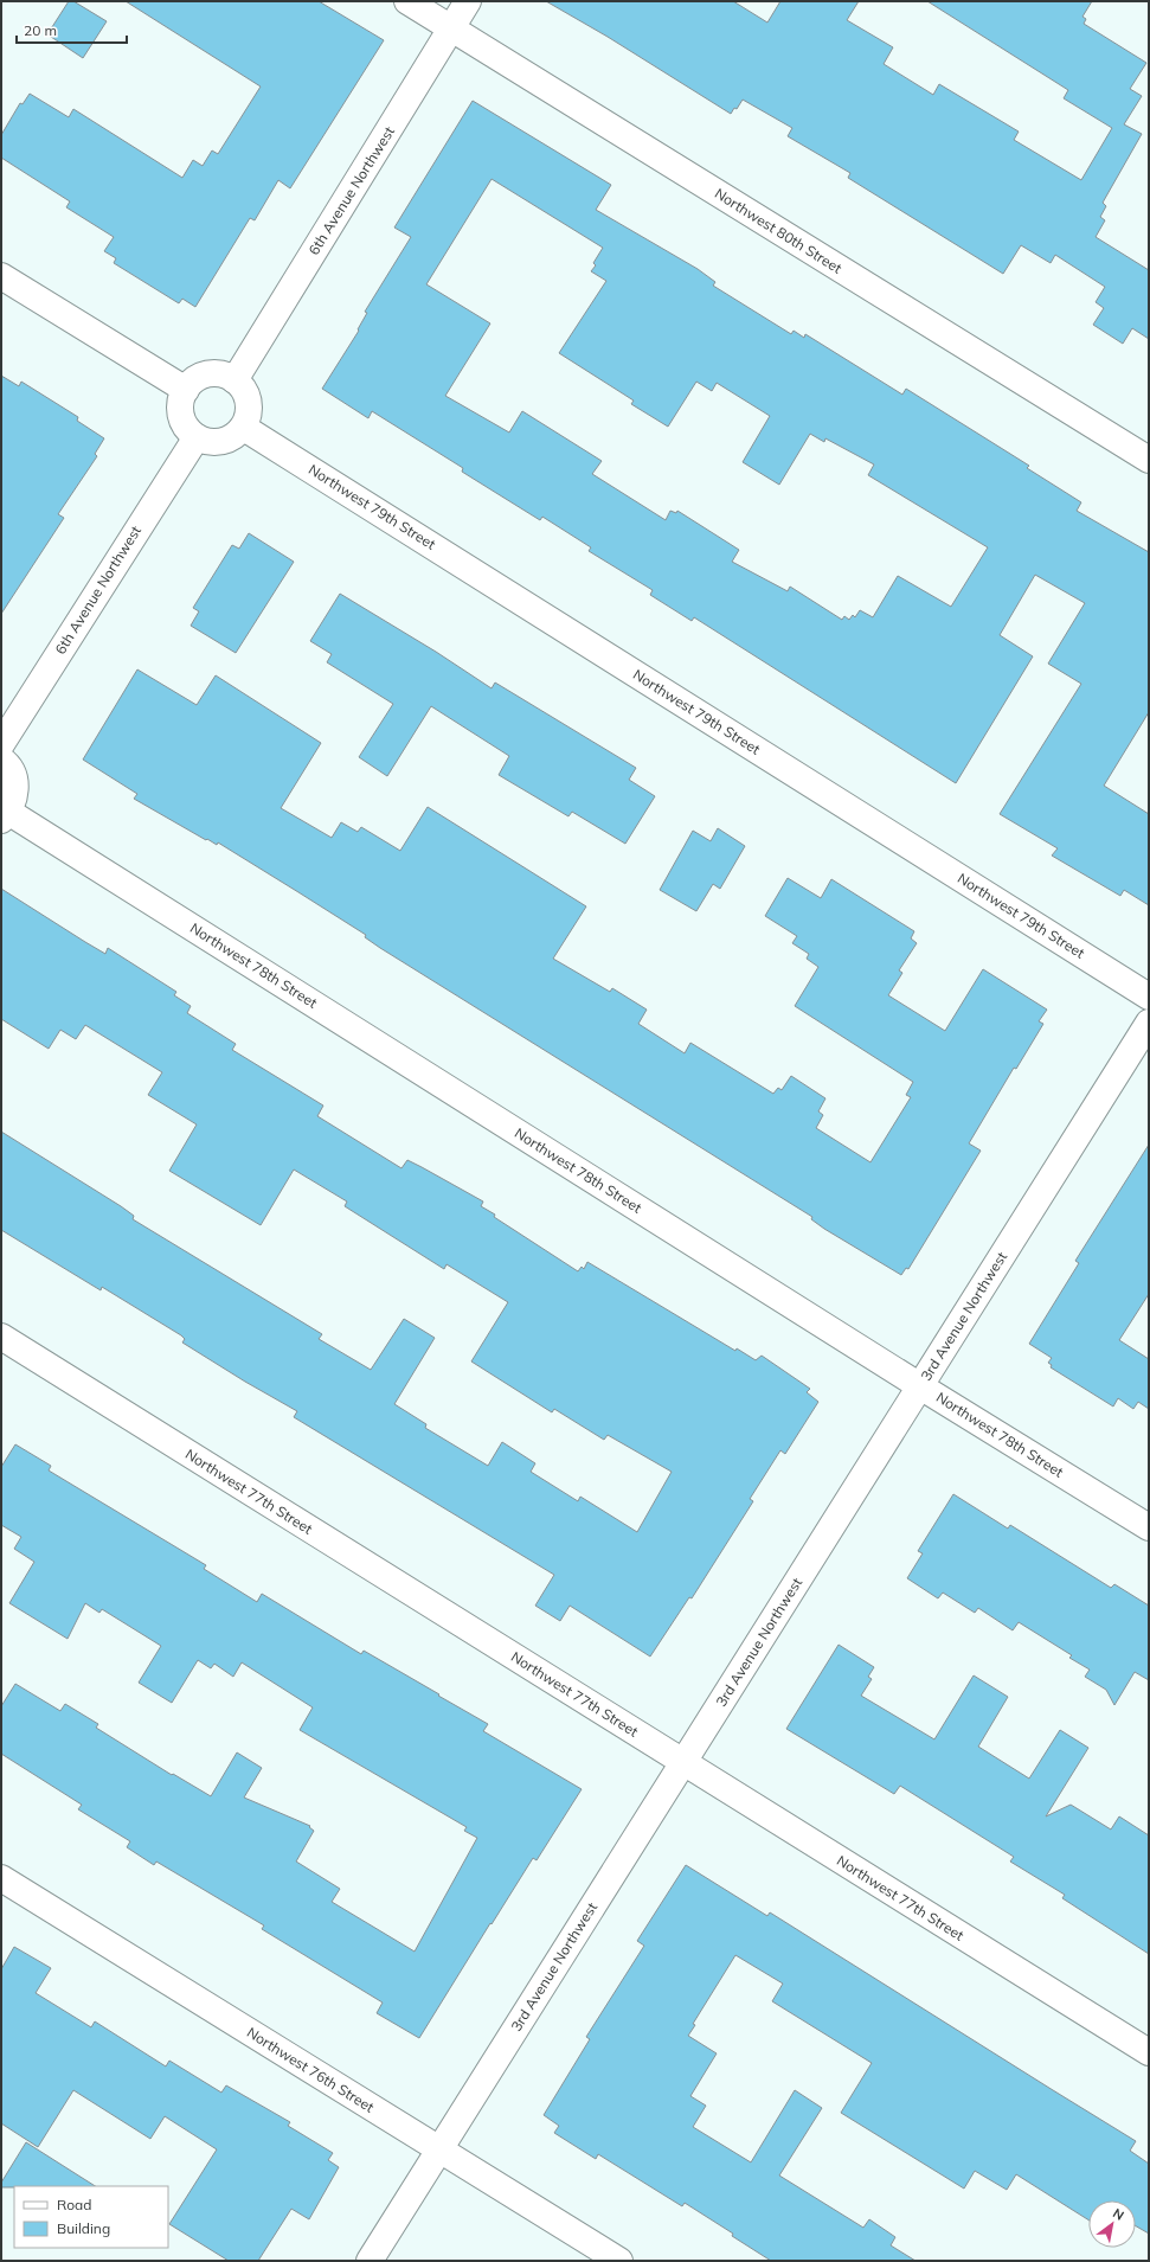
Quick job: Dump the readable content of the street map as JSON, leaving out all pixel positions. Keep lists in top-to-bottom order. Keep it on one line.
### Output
{"streets":{"street":["6th Avenue Northwest","Northwest 80th Street","Northwest 79th Street","Northwest 78th Street","3rd Avenue Northwest","Northwest 77th Street","Northwest 76th Street"]},"crossings":[["6th Avenue Northwest","Northwest 80th Street"],["6th Avenue Northwest","Northwest 79th Street"],["Northwest 78th Street","3rd Avenue Northwest"],["3rd Avenue Northwest","Northwest 77th Street"],["3rd Avenue Northwest","Northwest 76th Street"]],"legend":["Road","Building"],"scale_bar":"20 m","north":"top right"}
